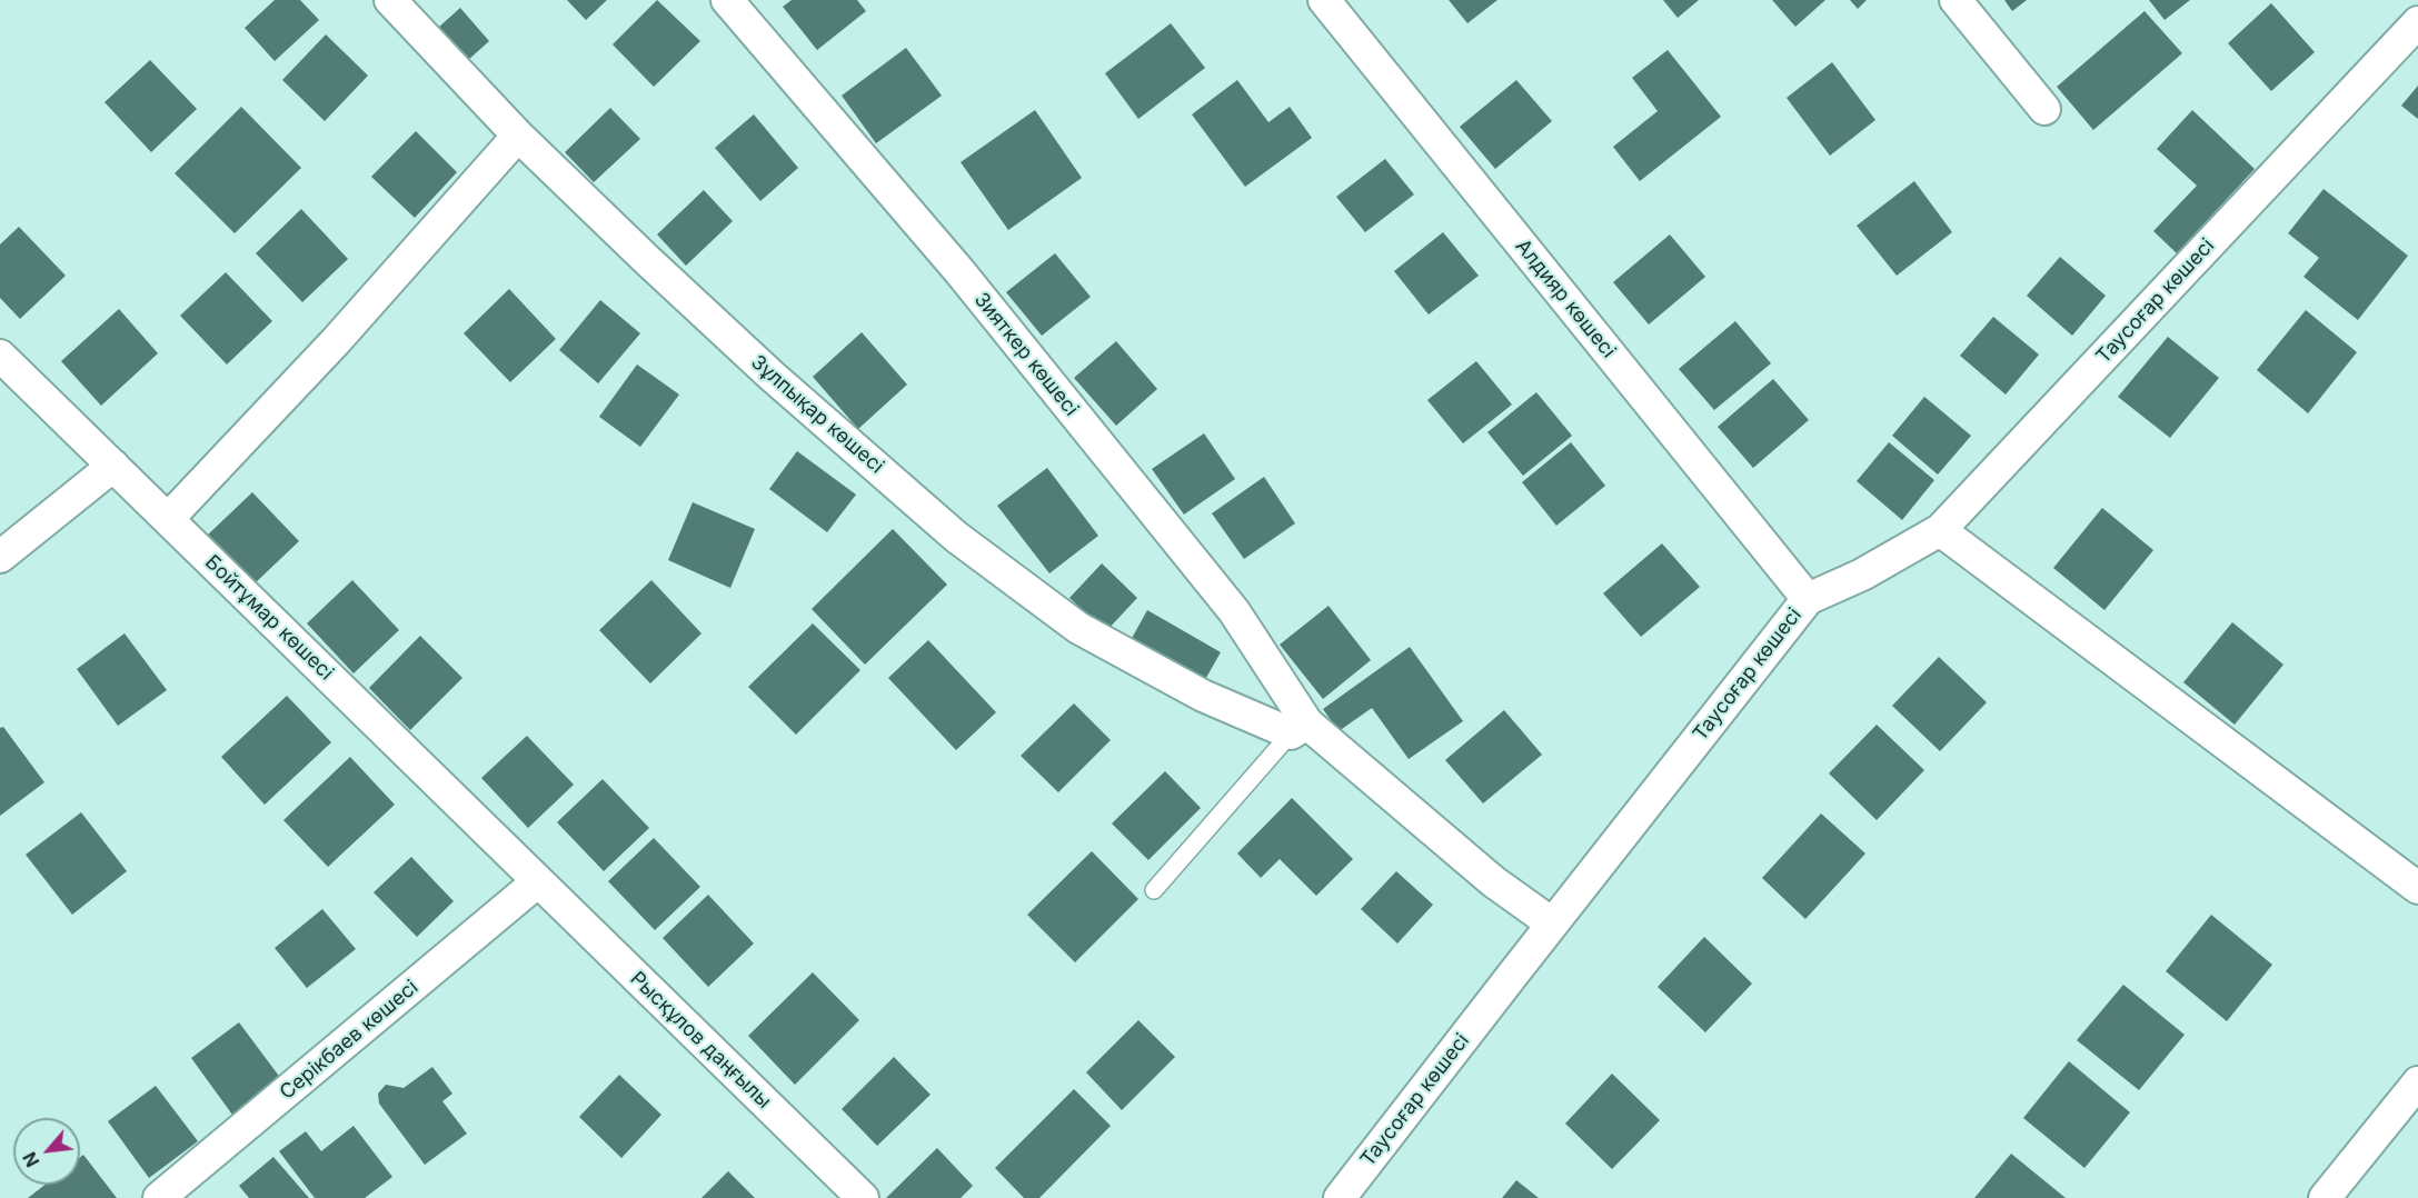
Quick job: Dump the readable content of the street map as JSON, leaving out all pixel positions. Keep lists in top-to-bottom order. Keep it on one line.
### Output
{"streets":{"street":["Алдияр көшесі","Тауcоғар көшесі","Зияткер көшесі","Зұлпықар көшесі","Бойтұмар көшесі","Серікбаев көшесі","Рысқұлов даңғылы"]},"crossings":[["Алдияр көшесі","Тауcоғар көшесі"],["Зияткер көшесі","Зұлпықар көшесі"],["Бойтұмар көшесі","Серікбаев көшесі"],["Бойтұмар көшесі","Рысқұлов даңғылы"],["Серікбаев көшесі","Рысқұлов даңғылы"]],"north":"bottom left"}
